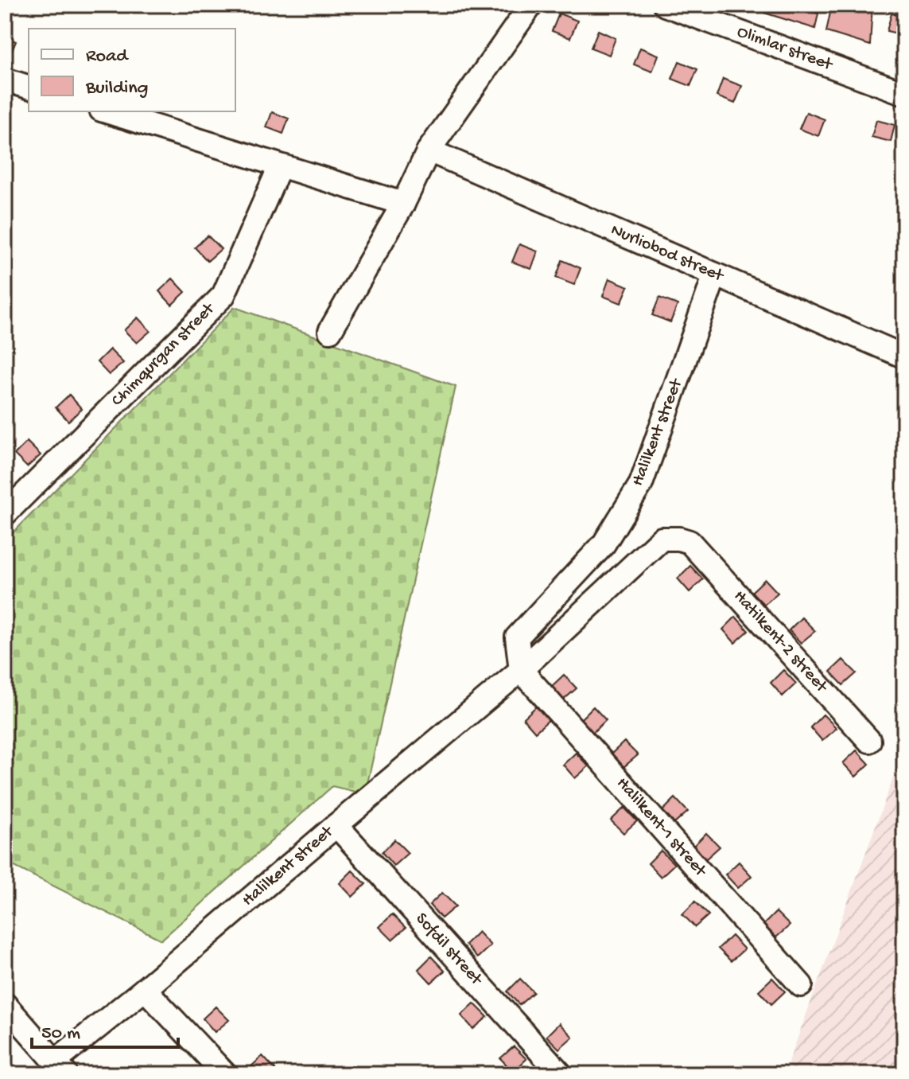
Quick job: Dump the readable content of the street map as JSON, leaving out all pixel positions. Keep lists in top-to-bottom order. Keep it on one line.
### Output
{"streets":{"street":["Olimlar street","Nurliobod street","Chimqurgan street","Halilkent street","Hatilkent-2 street","Halilkent-1 street","Sofdil street"]},"crossings":[["Nurliobod street","Halilkent street"],["Halilkent street","Hatilkent-2 street"],["Halilkent street","Halilkent-1 street"],["Halilkent street","Sofdil street"]],"legend":["Road","Building"],"scale_bar":"50 m"}
